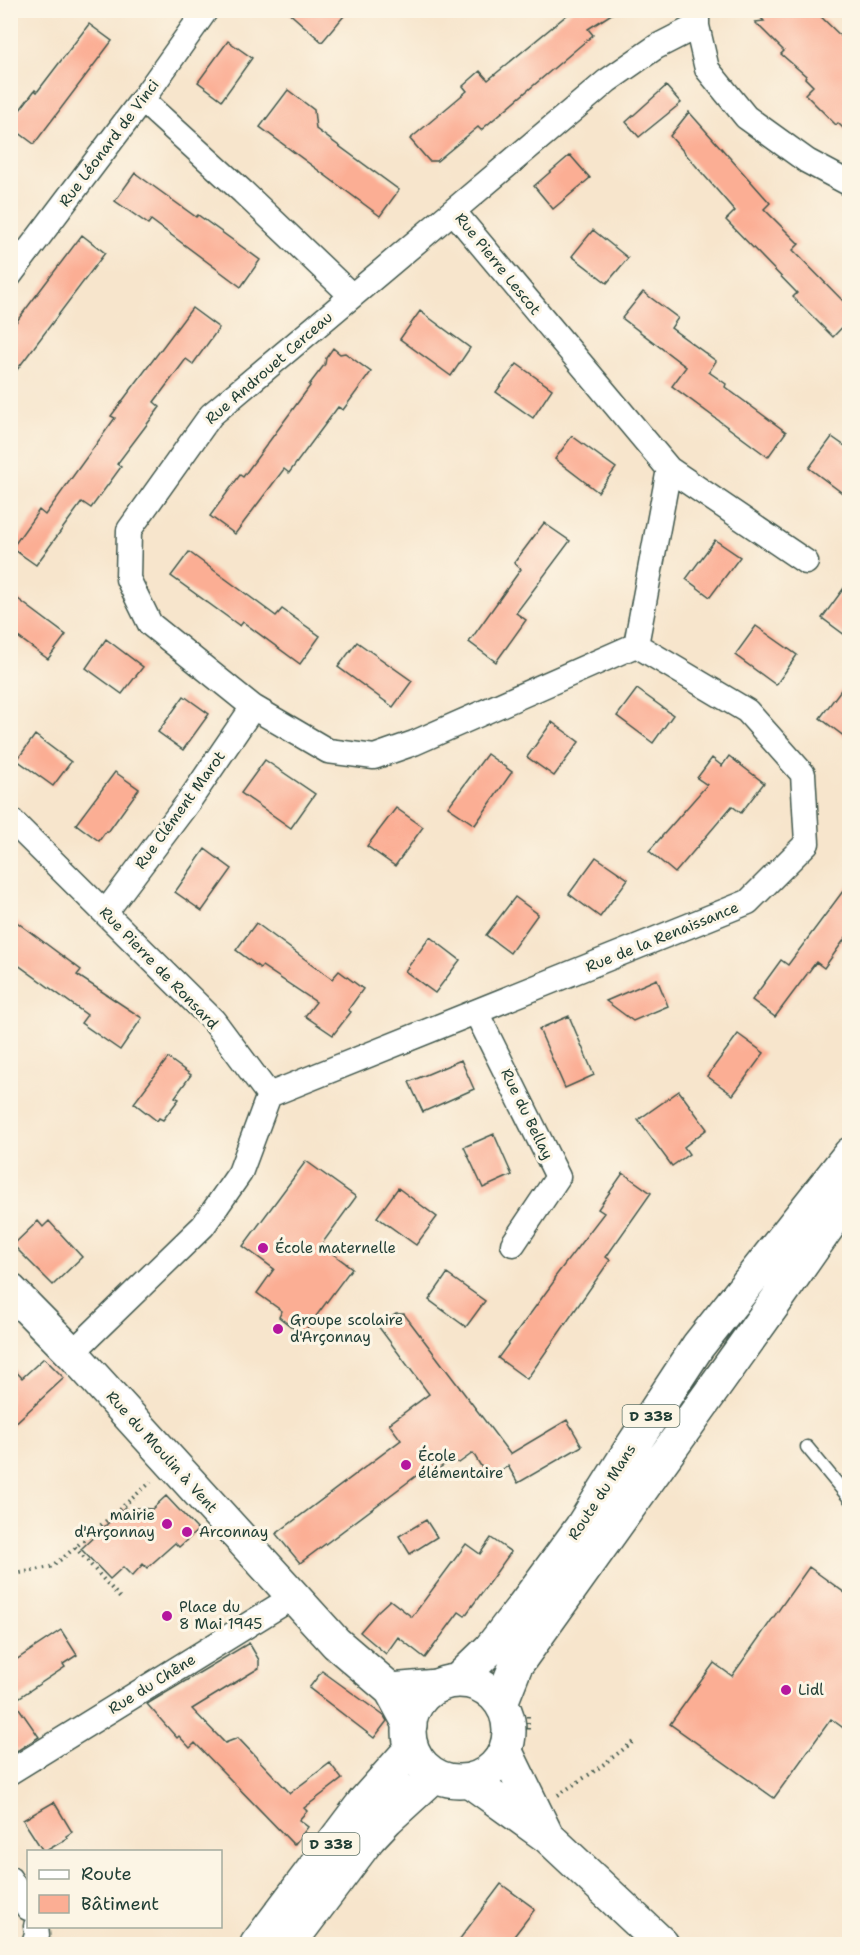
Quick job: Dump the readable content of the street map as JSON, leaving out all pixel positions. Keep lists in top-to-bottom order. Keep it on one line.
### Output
{"streets":{"main road":["D 338","Rue du Moulin à Vent","Route du Mans"],"street":["Rue Léonard de Vinci","Rue Pierre Lescot","Rue Androuet Cerceau","Rue Clément Marot","Rue de la Renaissance","Rue Pierre de Ronsard","Rue du Bellay","Rue du Chêne"]},"crossings":[["Rue Pierre Lescot","Rue Androuet Cerceau"],["Rue Androuet Cerceau","Rue Clément Marot"],["Rue Androuet Cerceau","Rue de la Renaissance"],["Rue Clément Marot","Rue Pierre de Ronsard"],["Rue de la Renaissance","Rue Pierre de Ronsard"],["Rue de la Renaissance","Rue du Bellay"],["D 338","Rue du Moulin à Vent"],["D 338","Route du Mans"],["Rue du Moulin à Vent","Route du Mans"],["Rue du Moulin à Vent","Rue du Chêne"]],"places":["École maternelle","Groupe scolaire d'Arçonnay","École élémentaire","mairie d'Arçonnay","Arconnay","Place du 8 Mai 1945","Lidl"],"legend":["Route","Bâtiment"]}
